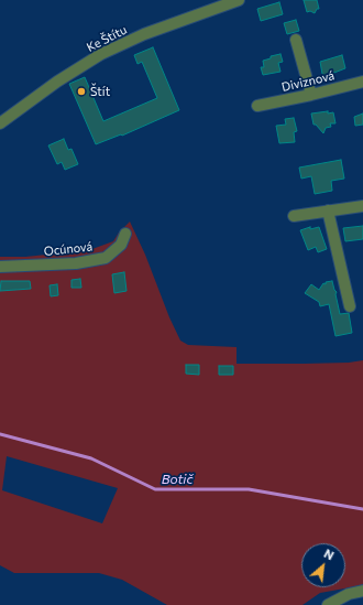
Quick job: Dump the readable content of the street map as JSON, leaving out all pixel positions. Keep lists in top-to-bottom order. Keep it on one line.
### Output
{"streets":{"street":["Ke Štítu","Diviznová","Ocúnová"]},"water":["Botič"],"places":["Štít"],"north":"top right"}
